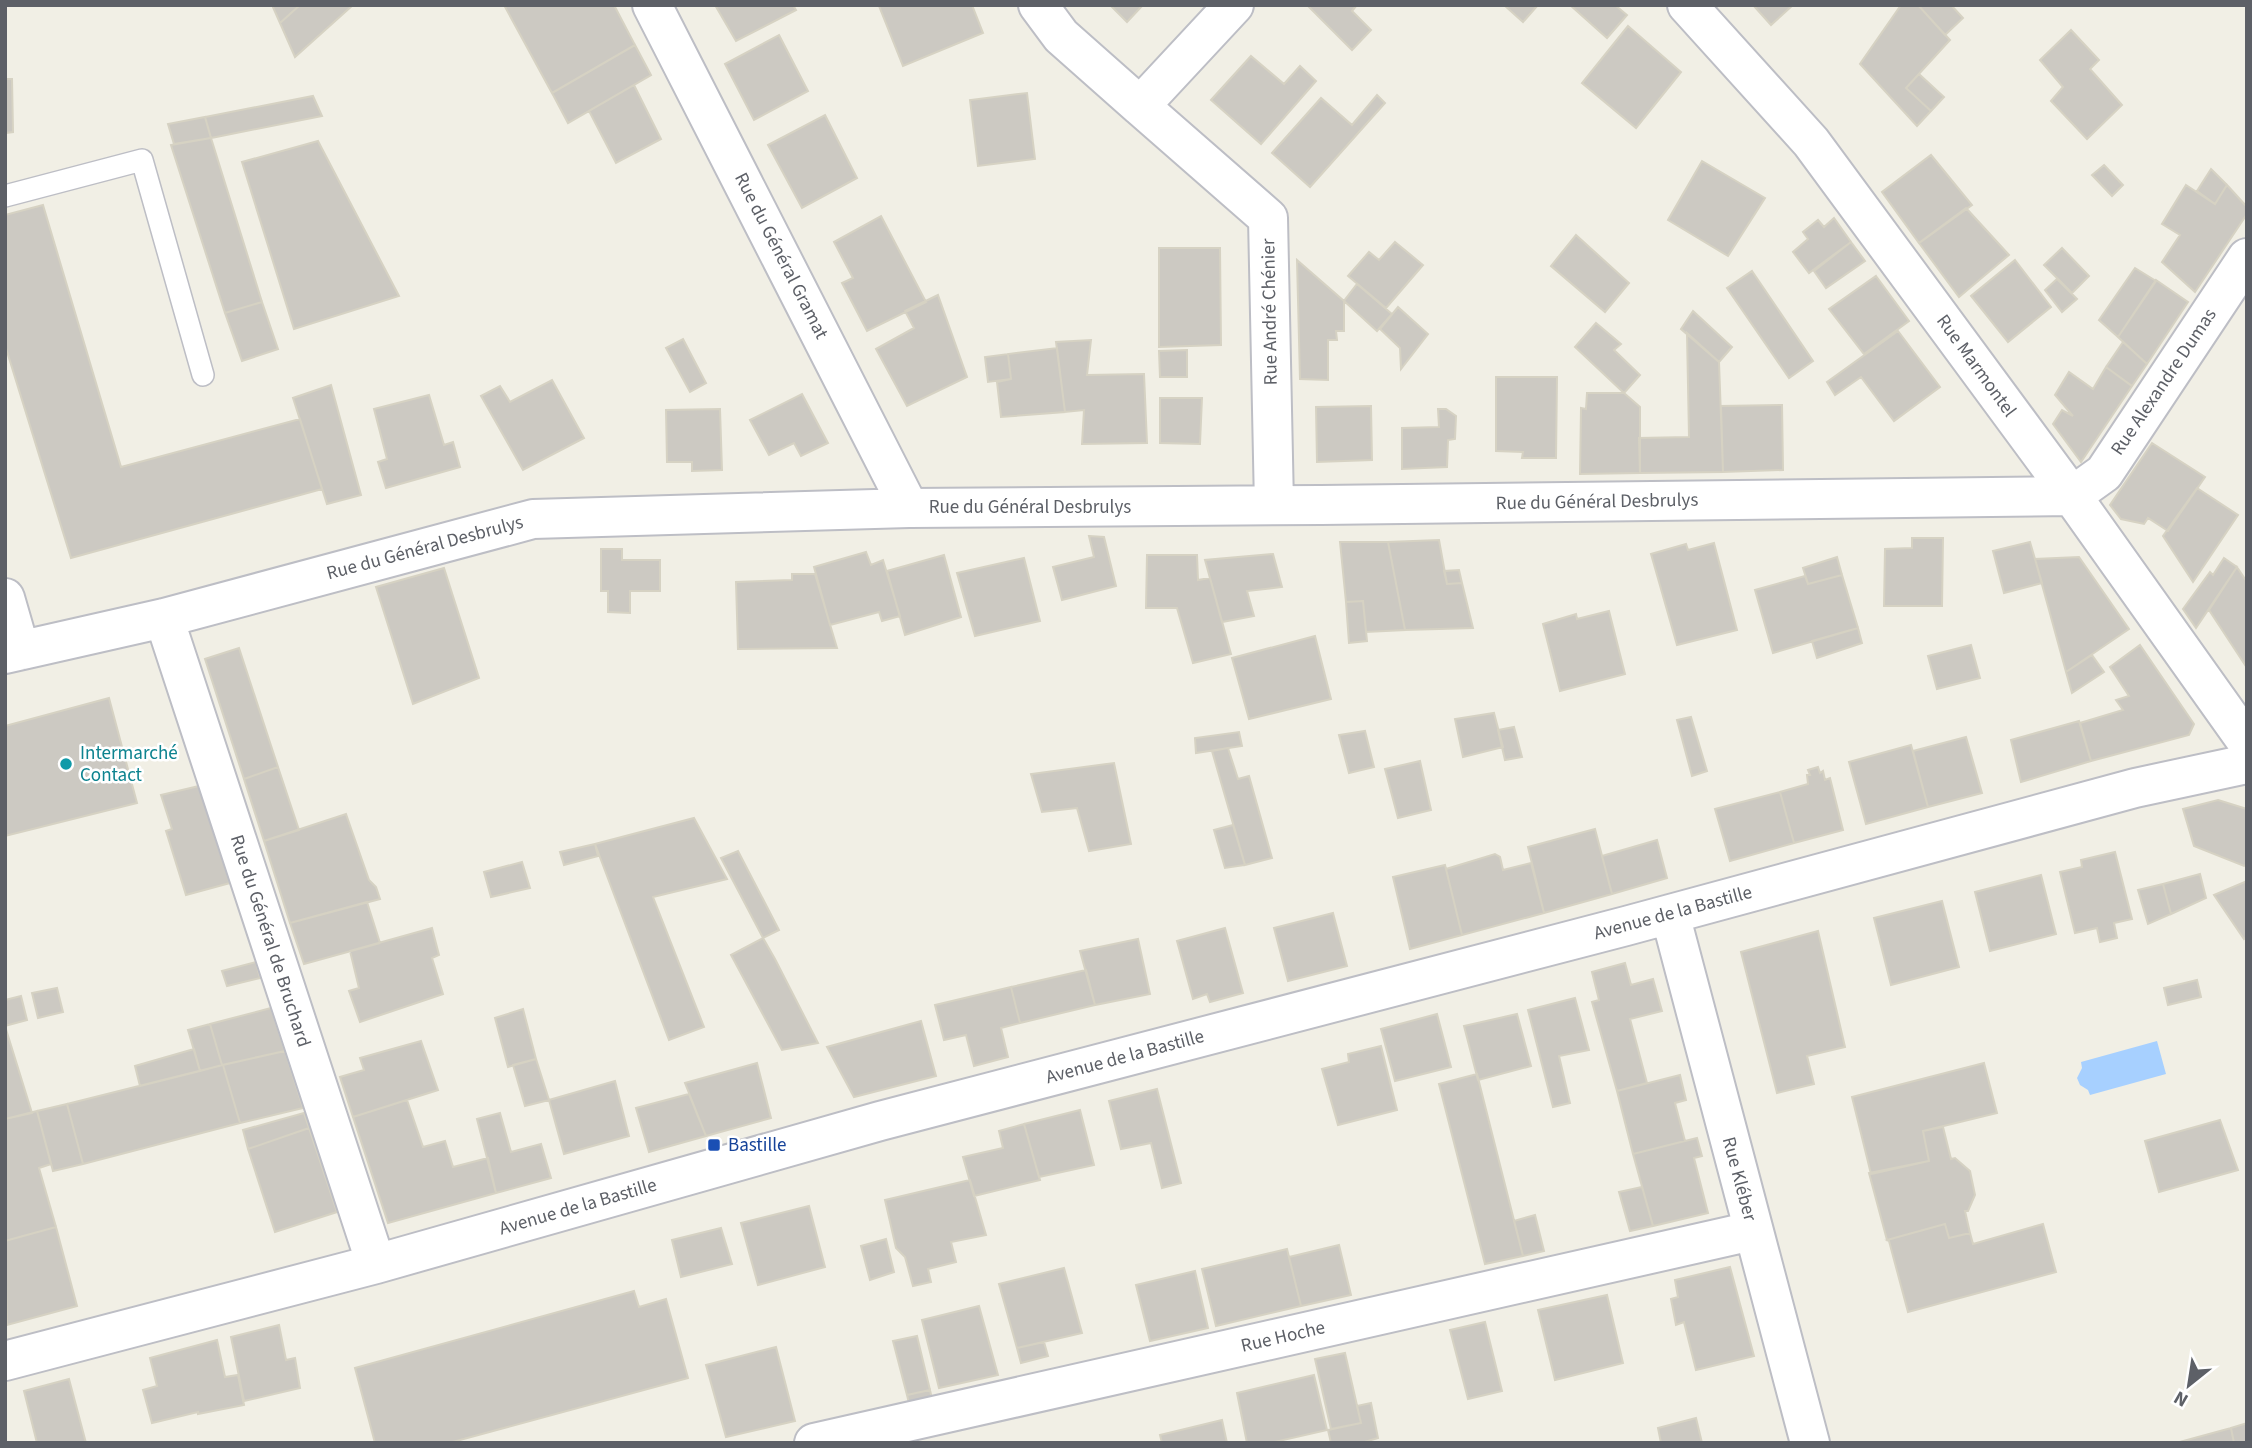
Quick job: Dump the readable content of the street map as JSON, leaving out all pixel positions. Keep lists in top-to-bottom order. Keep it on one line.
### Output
{"streets":{"street":["Rue du Général Gramat","Rue André Chénier","Rue Marmontel","Rue Alexandre Dumas","Rue du Général Desbrulys","Avenue de la Bastille","Rue du Général de Bruchard","Rue Kléber","Rue Hoche"]},"crossings":[["Rue du Général Gramat","Rue du Général Desbrulys"],["Rue André Chénier","Rue du Général Desbrulys"],["Rue Marmontel","Rue Alexandre Dumas"],["Rue Marmontel","Rue du Général Desbrulys"],["Rue Alexandre Dumas","Rue du Général Desbrulys"],["Rue du Général Desbrulys","Rue du Général de Bruchard"],["Avenue de la Bastille","Rue du Général de Bruchard"],["Avenue de la Bastille","Rue Kléber"],["Rue Kléber","Rue Hoche"]],"places":{"other":["Intermarché Contact"],"transit":["Bastille"]},"north":"bottom left"}
